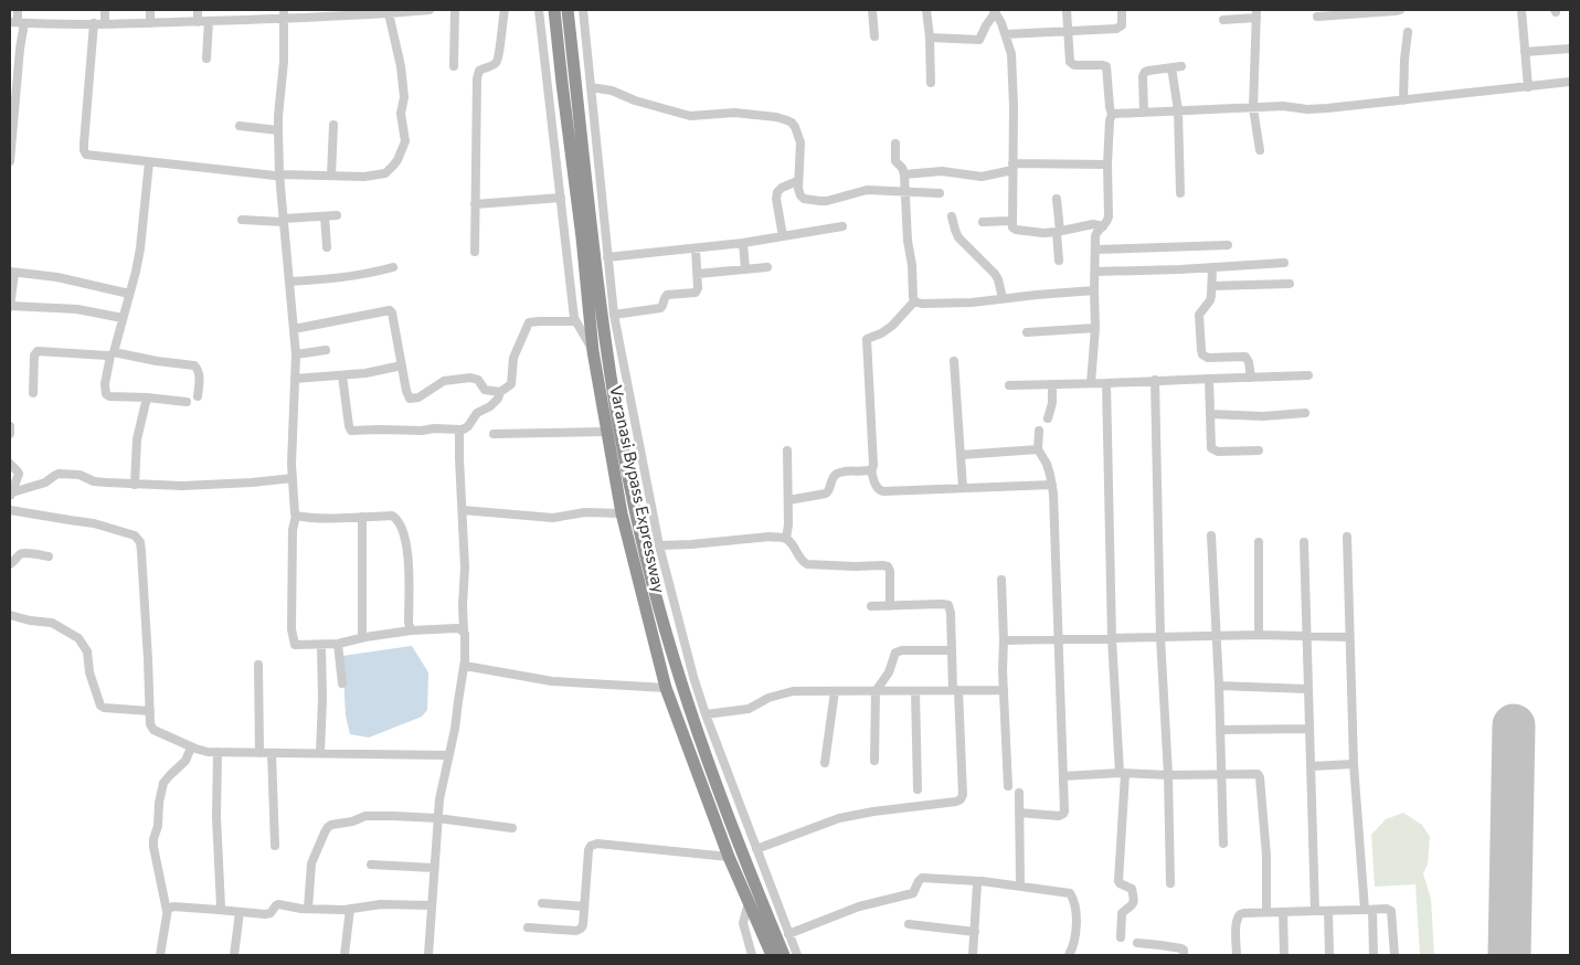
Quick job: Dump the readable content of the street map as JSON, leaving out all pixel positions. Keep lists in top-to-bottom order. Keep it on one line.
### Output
{"streets":{"highway":["Varanasi Bypass Expressway"]}}
